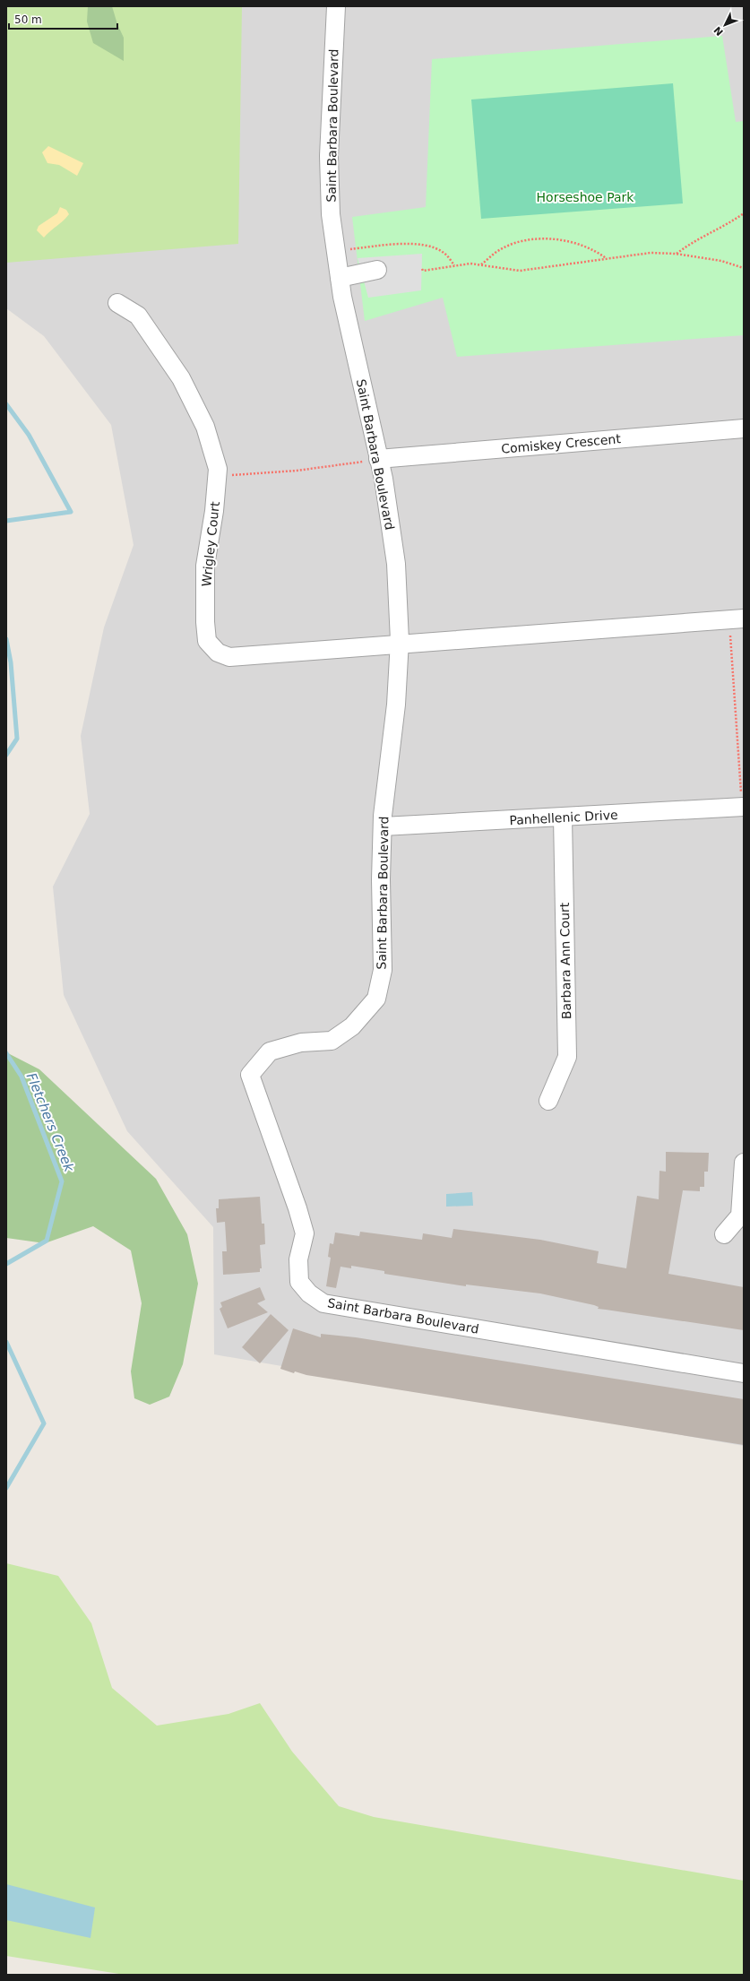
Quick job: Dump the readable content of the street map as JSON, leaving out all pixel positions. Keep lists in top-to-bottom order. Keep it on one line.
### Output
{"streets":{"street":["Saint Barbara Boulevard","Comiskey Crescent","Wrigley Court","Panhellenic Drive","Barbara Ann Court"]},"crossings":[["Saint Barbara Boulevard","Comiskey Crescent"],["Saint Barbara Boulevard","Wrigley Court"],["Saint Barbara Boulevard","Panhellenic Drive"],["Panhellenic Drive","Barbara Ann Court"]],"water":["Fletchers Creek"],"parks":["Horseshoe Park"],"scale_bar":"50 m","north":"bottom left"}
